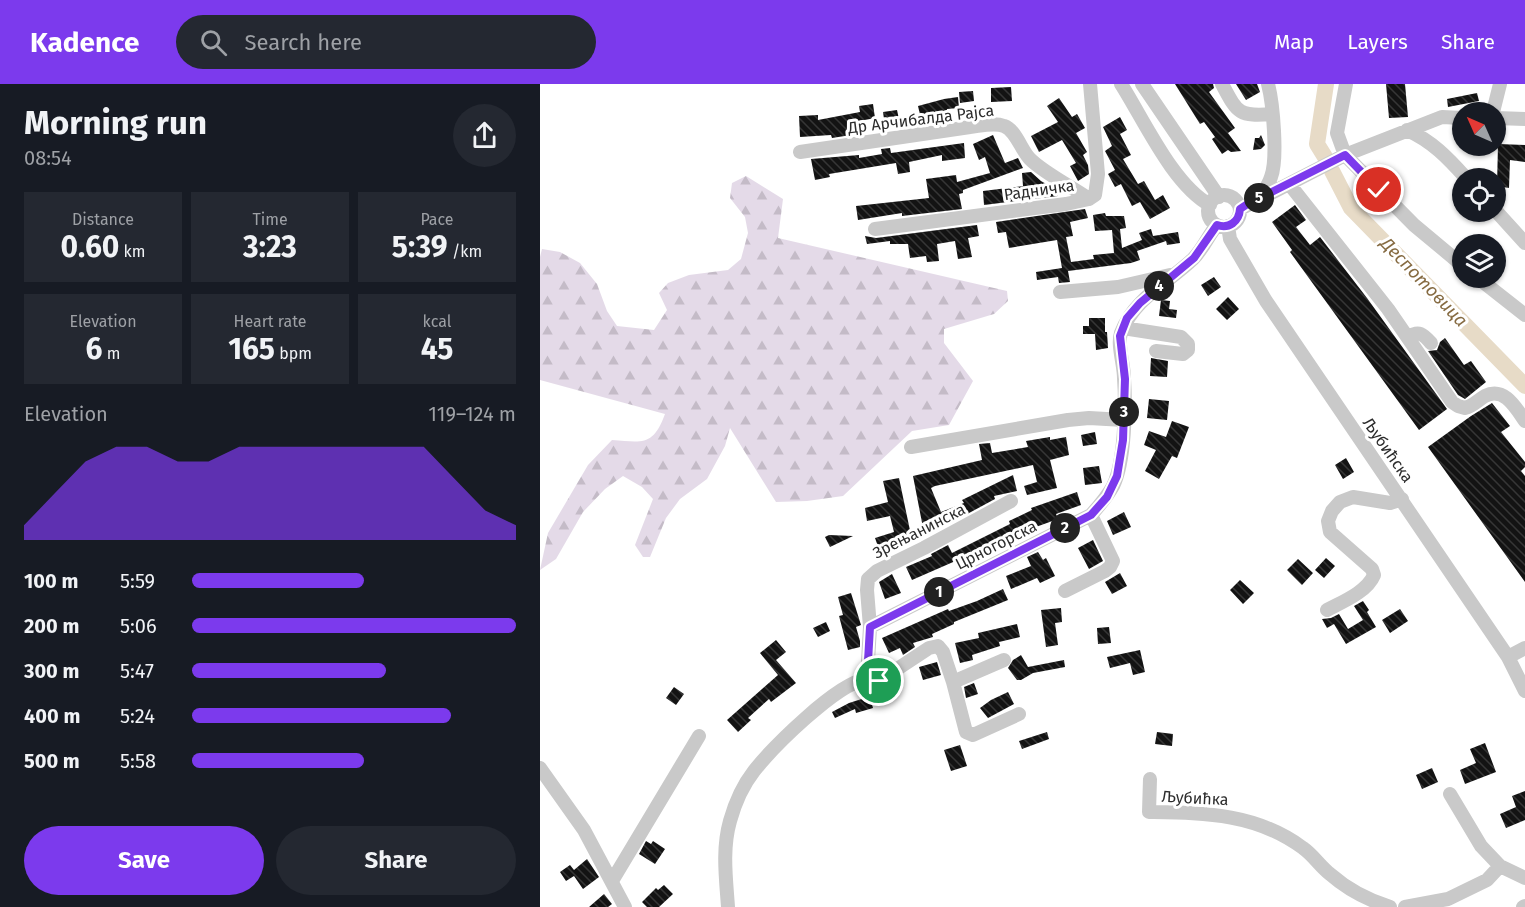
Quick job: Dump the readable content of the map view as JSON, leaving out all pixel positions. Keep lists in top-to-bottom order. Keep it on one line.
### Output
{"streets":{"street":["Др Арчибалда Рајса","Радничка","Љубићска","Зрењанинска","Црногорска","Љубићка"]},"crossings":[["Др Арчибалда Рајса","Радничка"],["Љубићска","Црногорска"],["Зрењанинска","Црногорска"]],"water":["Деспотовица"],"north":"top left","page":{"header":"Kadence","search":"Search here","nav":["Map","Layers","Share"],"heading":["Morning run","08:54"],"pins":["5","4","3","2","1"],"stats":[["Distance","0.60 km"],["Time","3:23"],["Pace","5:39 /km"],["Elevation","6 m"],["Heart rate","165 bpm"],["kcal","45"]],"chart":["Elevation","119–124 m"],"list":[{"name":"100 m","note":"5:59"},{"name":"200 m","note":"5:06"},{"name":"300 m","note":"5:47"},{"name":"400 m","note":"5:24"},{"name":"500 m","note":"5:58"}],"buttons":["Save","Share"]}}
